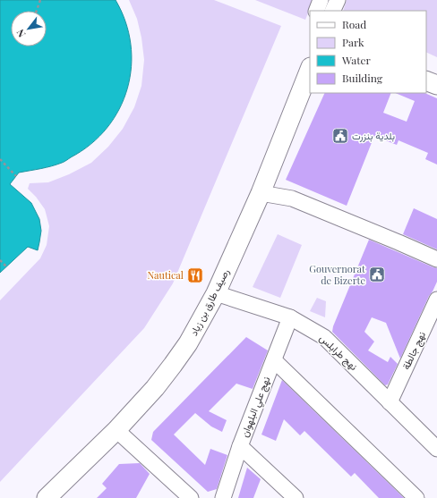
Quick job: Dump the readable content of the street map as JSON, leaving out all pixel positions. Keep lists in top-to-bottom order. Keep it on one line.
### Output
{"streets":{"main road":["رصيف طارق بن زياد"],"street":["نهج جالطة","نهج طرابلس","نهج علي البلهوان"]},"crossings":[["رصيف طارق بن زياد","نهج طرابلس"],["نهج جالطة","نهج طرابلس"],["نهج طرابلس","نهج علي البلهوان"]],"places":{"public building":["بلدية بنزرت","Gouvernorat de Bizerte"],"restaurant":["Nautical"]},"legend":["Road","Park","Water","Building"],"north":"bottom left"}
